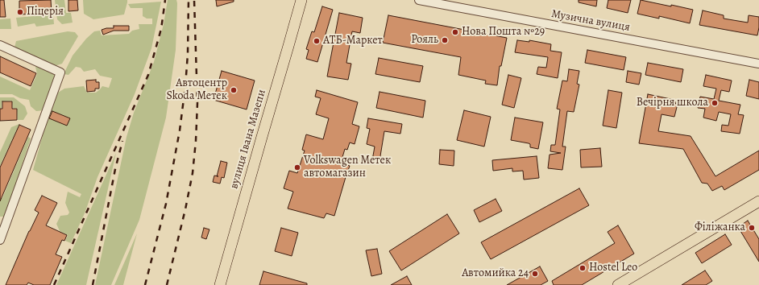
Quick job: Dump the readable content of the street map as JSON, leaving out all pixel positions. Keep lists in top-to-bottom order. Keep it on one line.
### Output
{"streets":{"main road":["вулиця Івана Мазепи"],"street":["Музична вулиця"]},"places":["Піцерія","Нова Пошта №29","Рояль","АТБ-Маркет","Автоцентр Skoda Метек","Вечірня школа","Volkswagen Метек автомагазин","Філіжанка","Hostel Leo","Автомийка 24"]}
